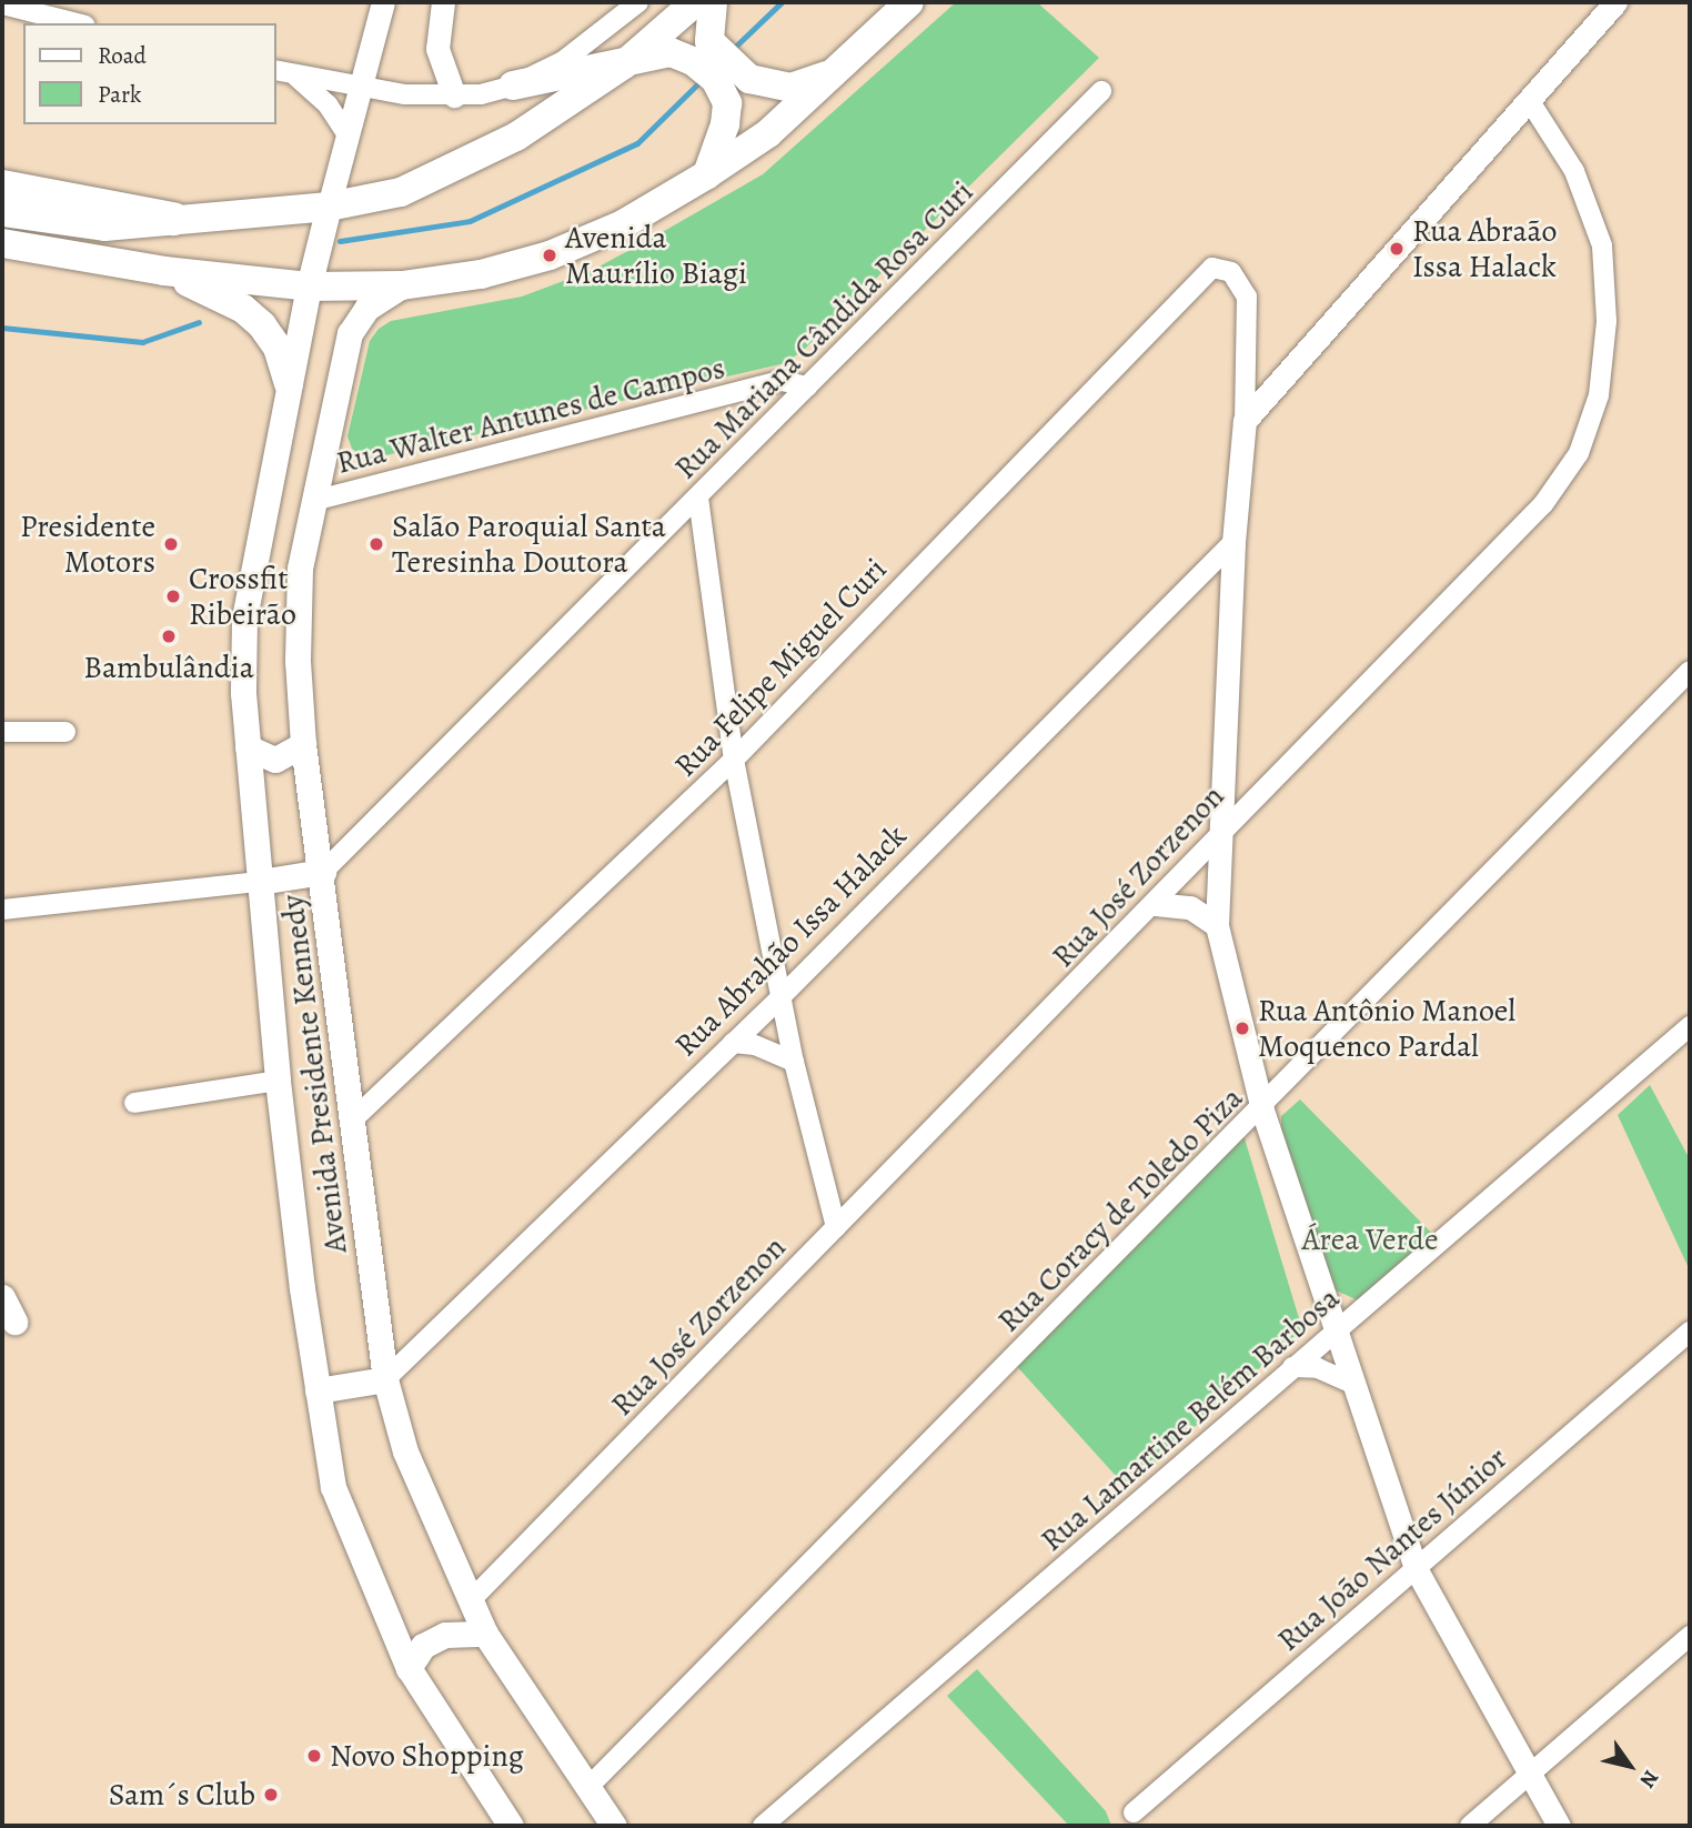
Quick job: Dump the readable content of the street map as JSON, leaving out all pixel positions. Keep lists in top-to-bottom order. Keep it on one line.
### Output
{"streets":{"main road":["Avenida Presidente Kennedy"],"street":["Rua Mariana Cândida Rosa Curi","Rua Walter Antunes de Campos","Rua Felipe Miguel Curi","Rua José Zorzenon","Rua Abrahão Issa Halack","Rua Coracy de Toledo Piza","Rua Lamartine Belém Barbosa","Rua João Nantes Júnior"]},"crossings":[["Rua Mariana Cândida Rosa Curi","Rua Walter Antunes de Campos"],["Rua Mariana Cândida Rosa Curi","Avenida Presidente Kennedy"],["Rua Walter Antunes de Campos","Avenida Presidente Kennedy"],["Rua Felipe Miguel Curi","Avenida Presidente Kennedy"],["Rua José Zorzenon","Avenida Presidente Kennedy"],["Rua Abrahão Issa Halack","Avenida Presidente Kennedy"],["Avenida Presidente Kennedy","Rua Coracy de Toledo Piza"]],"parks":["Área Verde"],"places":["Rua Abraão Issa Halack","Avenida Maurílio Biagi","Presidente Motors","Salão Paroquial Santa Teresinha Doutora","Crossfit Ribeirão","Bambulândia","Rua Antônio Manoel Moquenco Pardal","Novo Shopping","Sam´s Club"],"legend":["Road","Park"],"north":"bottom right"}
